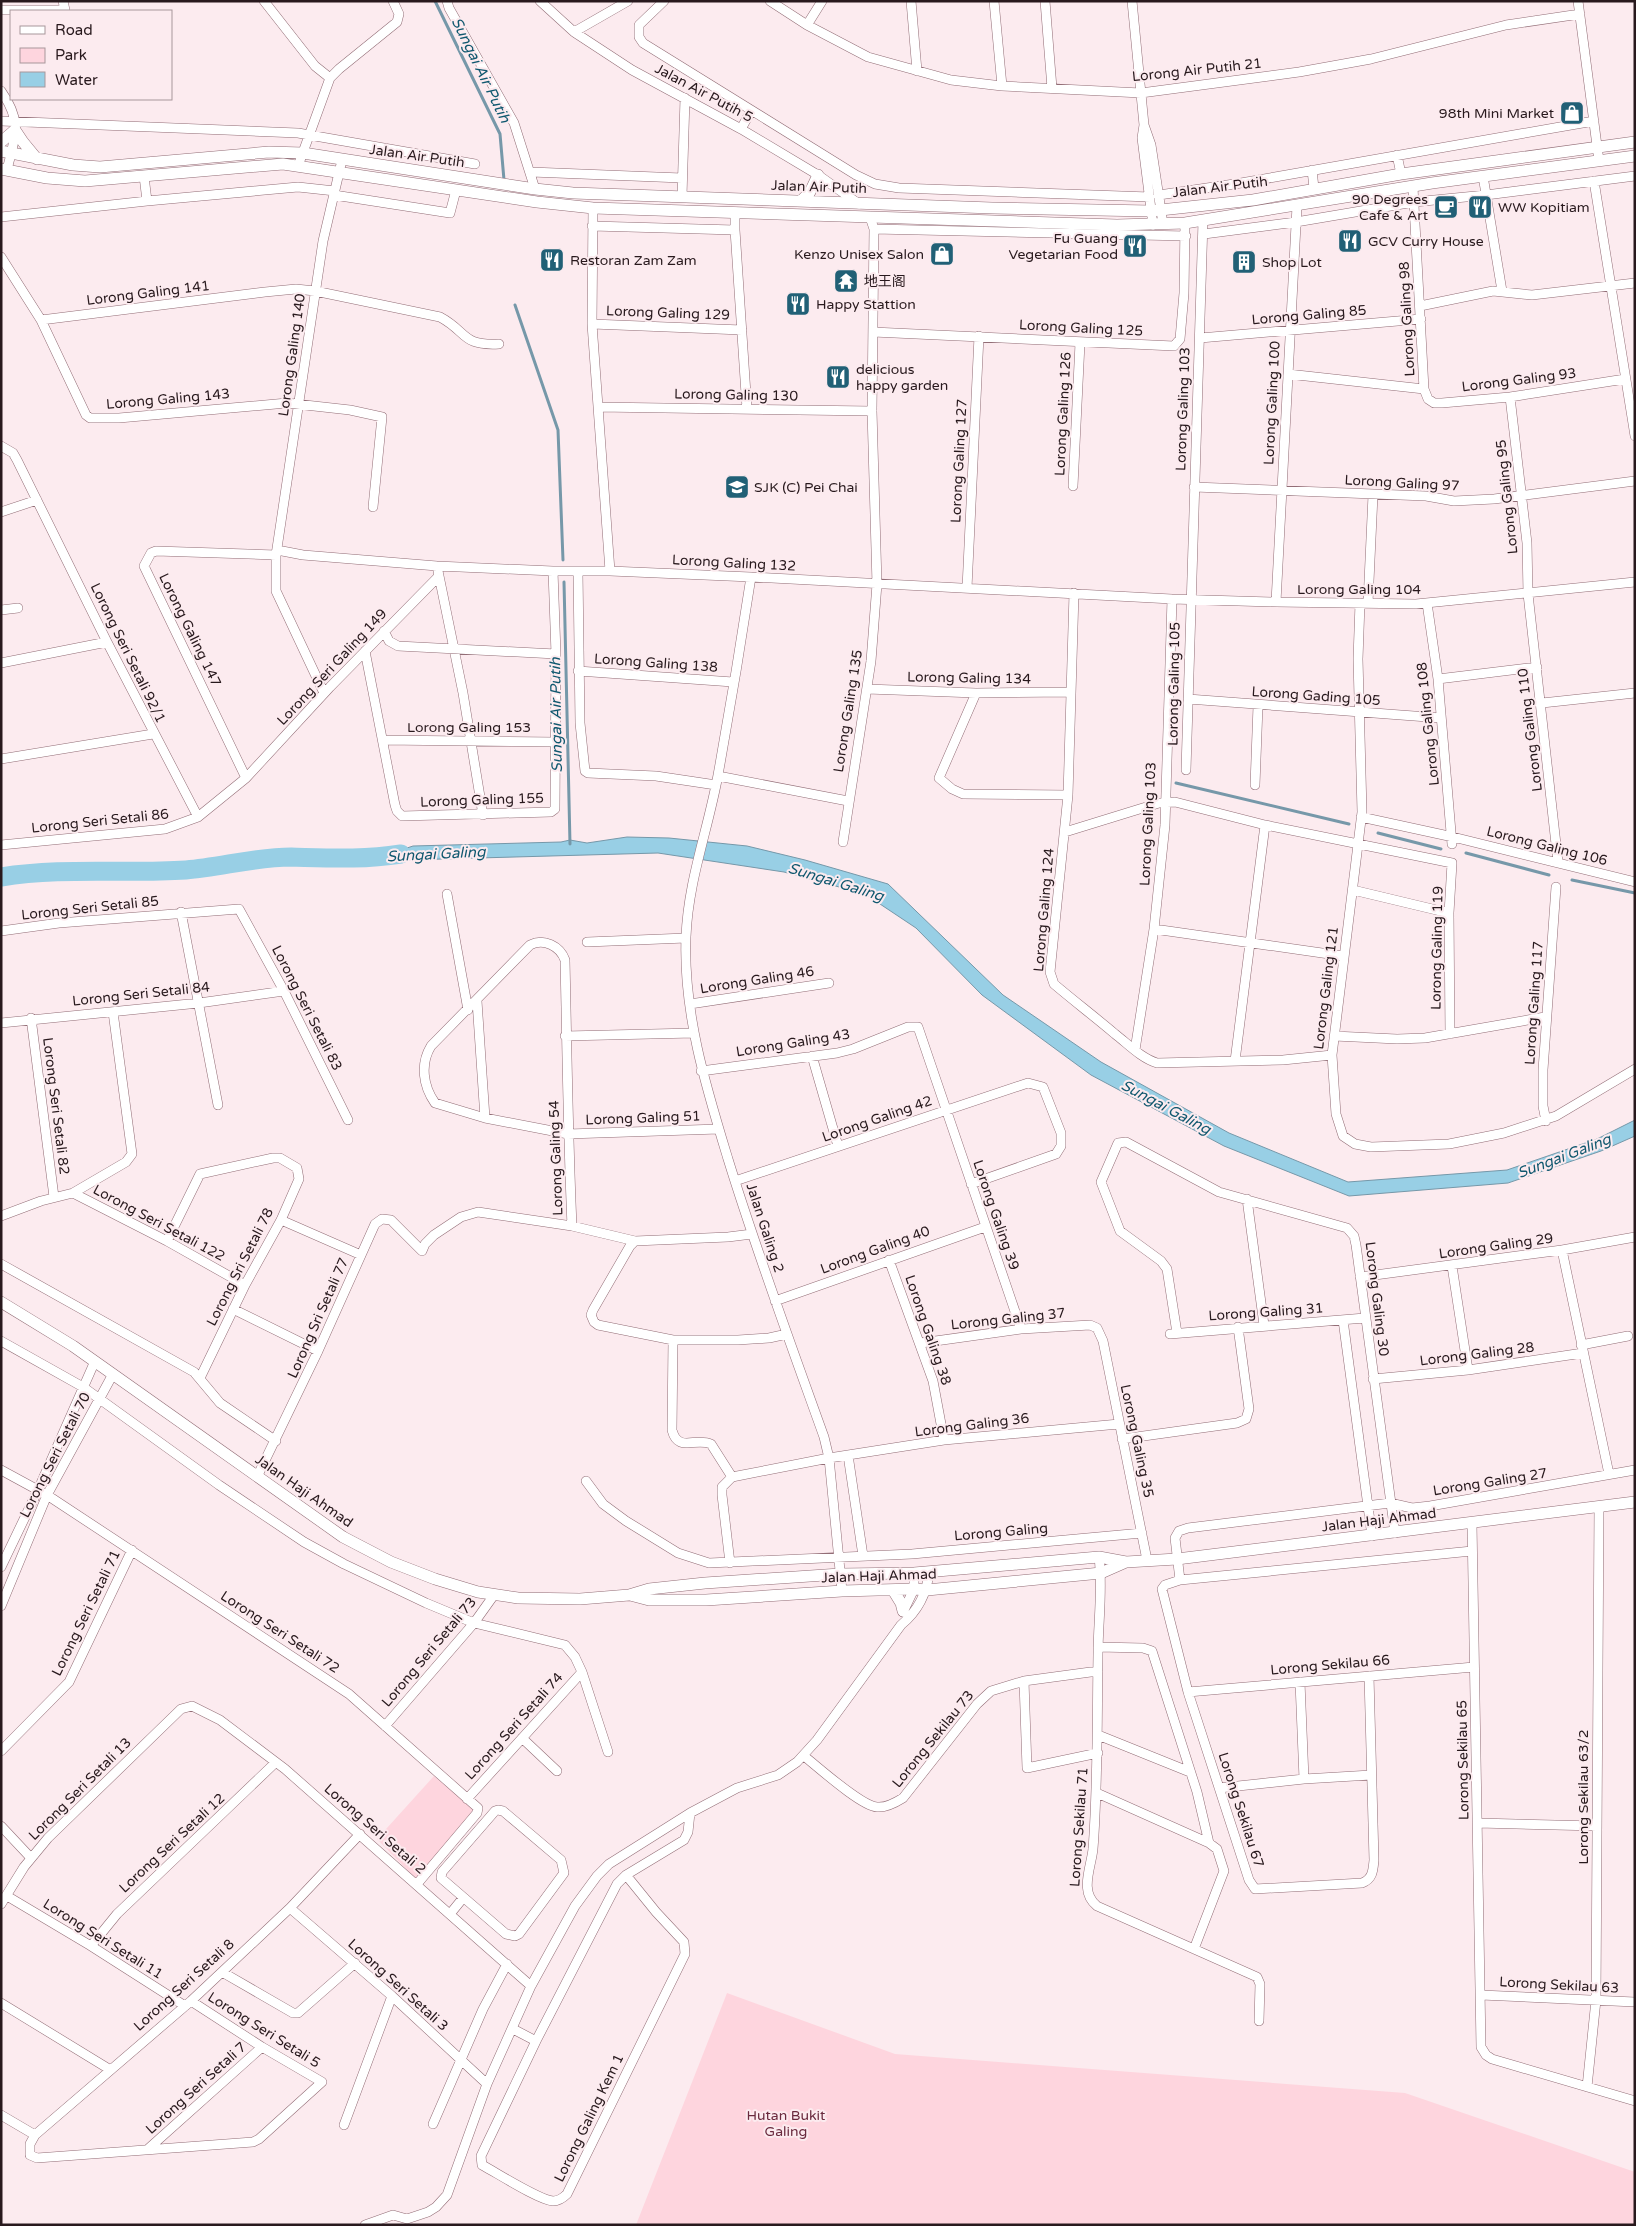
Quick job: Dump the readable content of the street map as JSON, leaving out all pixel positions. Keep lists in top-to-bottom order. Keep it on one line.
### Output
{"streets":{"street":["Lorong Air Putih 21","Jalan Air Putih 5","Jalan Air Putih","Lorong Galing 141","Lorong Galing 129","Lorong Galing 85","Lorong Galing 98","Lorong Galing 125","Lorong Galing 140","Lorong Galing 93","Lorong Galing 130","Lorong Galing 143","Lorong Galing 100","Lorong Galing 103","Lorong Galing 126","Lorong Galing 127","Lorong Galing 97","Lorong Galing 95","Lorong Galing 132","Lorong Galing 104","Lorong Galing 147","Lorong Seri Setali 92/1","Lorong Galing 138","Lorong Seri Galing 149","Lorong Galing 134","Lorong Galing 105","Lorong Gading 105","Lorong Galing 135","Lorong Galing 108","Lorong Galing 153","Lorong Galing 110","Lorong Galing 155","Lorong Seri Setali 86","Lorong Galing 106","Lorong Seri Setali 85","Lorong Galing 124","Lorong Galing 119","Lorong Galing 46","Lorong Galing 121","Lorong Seri Setali 84","Lorong Galing 117","Lorong Seri Setali 83","Lorong Galing 43","Lorong Seri Setali 82","Lorong Galing 51","Lorong Galing 42","Lorong Galing 54","Lorong Galing 39","Lorong Seri Setali 122","Jalan Galing 2","Lorong Galing 29","Lorong Galing 40","Lorong Sri Setali 78","Lorong Galing 30","Lorong Galing 31","Lorong Sri Setali 77","Lorong Galing 37","Lorong Galing 38","Lorong Galing 28","Lorong Galing 36","Lorong Galing 35","Lorong Seri Setali 70","Lorong Galing 27","Jalan Haji Ahmad","Lorong Galing","Lorong Seri Setali 71","Lorong Seri Setali 72","Lorong Seri Setali 73","Lorong Sekilau 66","Lorong Seri Setali 74","Lorong Sekilau 73","Lorong Sekilau 65","Lorong Seri Setali 13","Lorong Sekilau 63/2","Lorong Sekilau 67","Lorong Sekilau 71","Lorong Seri Setali 2","Lorong Seri Setali 12","Lorong Seri Setali 11","Lorong Seri Setali 8","Lorong Seri Setali 3","Lorong Sekilau 63","Lorong Seri Setali 5","Lorong Seri Setali 7","Lorong Galing Kem 1"]},"crossings":[["Jalan Air Putih 5","Jalan Air Putih"],["Jalan Air Putih","Lorong Galing 98"],["Jalan Air Putih","Lorong Galing 140"],["Jalan Air Putih","Lorong Galing 100"],["Jalan Air Putih","Lorong Galing 103"],["Jalan Air Putih","Lorong Galing 135"],["Lorong Galing 141","Lorong Galing 140"],["Lorong Galing 141","Lorong Galing 143"],["Lorong Galing 85","Lorong Galing 98"],["Lorong Galing 85","Lorong Galing 100"],["Lorong Galing 85","Lorong Galing 103"],["Lorong Galing 98","Lorong Galing 93"],["Lorong Galing 125","Lorong Galing 126"],["Lorong Galing 125","Lorong Galing 127"],["Lorong Galing 125","Lorong Galing 135"],["Lorong Galing 140","Lorong Galing 143"],["Lorong Galing 140","Lorong Galing 132"],["Lorong Galing 140","Lorong Galing 147"],["Lorong Galing 140","Lorong Seri Galing 149"],["Lorong Galing 93","Lorong Galing 95"],["Lorong Galing 130","Lorong Galing 135"],["Lorong Galing 100","Lorong Galing 97"],["Lorong Galing 100","Lorong Galing 104"],["Lorong Galing 103","Lorong Galing 97"],["Lorong Galing 103","Lorong Galing 132"],["Lorong Galing 103","Lorong Galing 104"],["Lorong Galing 103","Lorong Galing 105"],["Lorong Galing 103","Lorong Galing 124"],["Lorong Galing 127","Lorong Galing 132"],["Lorong Galing 97","Lorong Galing 95"],["Lorong Galing 97","Lorong Galing 121"],["Lorong Galing 95","Lorong Galing 104"],["Lorong Galing 95","Lorong Galing 110"],["Lorong Galing 132","Lorong Galing 104"],["Lorong Galing 132","Lorong Galing 147"],["Lorong Galing 132","Lorong Galing 105"],["Lorong Galing 132","Lorong Galing 135"],["Lorong Galing 132","Lorong Galing 155"],["Lorong Galing 132","Lorong Galing 124"],["Lorong Galing 132","Jalan Galing 2"],["Lorong Galing 104","Lorong Galing 105"],["Lorong Galing 104","Lorong Galing 108"],["Lorong Galing 104","Lorong Galing 110"],["Lorong Galing 104","Lorong Galing 121"],["Lorong Galing 147","Lorong Seri Galing 149"],["Lorong Galing 147","Lorong Seri Setali 86"],["Lorong Seri Setali 92/1","Lorong Seri Setali 86"],["Lorong Galing 138","Jalan Galing 2"],["Lorong Seri Galing 149","Lorong Galing 155"],["Lorong Seri Galing 149","Lorong Seri Setali 86"],["Lorong Galing 134","Lorong Galing 135"],["Lorong Galing 134","Lorong Galing 124"],["Lorong Galing 105","Lorong Gading 105"],["Lorong Gading 105","Lorong Galing 108"],["Lorong Gading 105","Lorong Galing 121"],["Lorong Galing 108","Lorong Galing 106"],["Lorong Galing 153","Lorong Galing 155"],["Lorong Galing 110","Lorong Galing 106"],["Lorong Galing 106","Lorong Galing 121"],["Lorong Seri Setali 85","Lorong Seri Setali 83"],["Lorong Galing 124","Lorong Galing 121"],["Lorong Galing 119","Lorong Galing 121"],["Lorong Galing 46","Jalan Galing 2"],["Lorong Galing 121","Lorong Galing 117"],["Lorong Seri Setali 84","Lorong Seri Setali 83"],["Lorong Seri Setali 84","Lorong Seri Setali 82"],["Lorong Galing 43","Lorong Galing 42"],["Lorong Galing 43","Lorong Galing 39"],["Lorong Galing 43","Jalan Galing 2"],["Lorong Seri Setali 82","Lorong Seri Setali 122"],["Lorong Galing 51","Lorong Galing 54"],["Lorong Galing 51","Jalan Galing 2"],["Lorong Galing 42","Lorong Galing 39"],["Lorong Galing 42","Jalan Galing 2"],["Lorong Galing 54","Lorong Sri Setali 77"],["Lorong Galing 39","Lorong Galing 40"],["Lorong Galing 39","Lorong Galing 37"],["Lorong Seri Setali 122","Lorong Sri Setali 78"],["Jalan Galing 2","Lorong Galing 40"],["Jalan Galing 2","Lorong Galing 36"],["Jalan Galing 2","Jalan Haji Ahmad"],["Jalan Galing 2","Lorong Galing"],["Lorong Galing 29","Lorong Galing 30"],["Lorong Galing 40","Lorong Galing 38"],["Lorong Galing 30","Lorong Galing 31"],["Lorong Galing 30","Lorong Galing 28"],["Lorong Galing 30","Lorong Galing 27"],["Lorong Galing 30","Jalan Haji Ahmad"],["Lorong Sri Setali 77","Jalan Haji Ahmad"],["Lorong Galing 37","Lorong Galing 38"],["Lorong Galing 37","Lorong Galing 35"],["Lorong Galing 38","Lorong Galing 36"],["Lorong Galing 36","Lorong Galing 35"],["Lorong Galing 35","Jalan Haji Ahmad"],["Lorong Galing 35","Lorong Galing"],["Lorong Seri Setali 70","Jalan Haji Ahmad"],["Lorong Seri Setali 70","Lorong Seri Setali 72"],["Lorong Galing 27","Jalan Haji Ahmad"],["Jalan Haji Ahmad","Lorong Seri Setali 73"],["Jalan Haji Ahmad","Lorong Sekilau 65"],["Jalan Haji Ahmad","Lorong Sekilau 63/2"],["Jalan Haji Ahmad","Lorong Sekilau 71"],["Lorong Seri Setali 71","Lorong Seri Setali 72"],["Lorong Seri Setali 72","Lorong Seri Setali 73"],["Lorong Seri Setali 72","Lorong Seri Setali 74"],["Lorong Seri Setali 72","Lorong Seri Setali 2"],["Lorong Sekilau 66","Lorong Sekilau 65"],["Lorong Sekilau 66","Lorong Sekilau 67"],["Lorong Sekilau 73","Lorong Sekilau 71"],["Lorong Sekilau 65","Lorong Sekilau 63/2"],["Lorong Sekilau 65","Lorong Sekilau 63"],["Lorong Seri Setali 13","Lorong Seri Setali 2"],["Lorong Seri Setali 13","Lorong Seri Setali 11"],["Lorong Sekilau 63/2","Lorong Sekilau 63"],["Lorong Seri Setali 2","Lorong Seri Setali 12"],["Lorong Seri Setali 2","Lorong Seri Setali 8"],["Lorong Seri Setali 12","Lorong Seri Setali 11"],["Lorong Seri Setali 11","Lorong Seri Setali 8"],["Lorong Seri Setali 11","Lorong Seri Setali 5"],["Lorong Seri Setali 8","Lorong Seri Setali 3"],["Lorong Seri Setali 8","Lorong Seri Setali 5"],["Lorong Seri Setali 5","Lorong Seri Setali 7"]],"water":["Sungai Air Putih","Sungai Galing"],"parks":["Hutan Bukit Galing"],"places":{"shop":["98th Mini Market","Kenzo Unisex Salon"],"cafe":["90 Degrees Cafe & Art"],"restaurant":["WW Kopitiam","GCV Curry House","Fu Guang Vegetarian Food","Restoran Zam Zam","Happy Stattion","delicious happy garden"],"building":["Shop Lot"],"temple":["地王阁"],"school or university":["SJK (C) Pei Chai"]},"legend":["Road","Park","Water"]}
